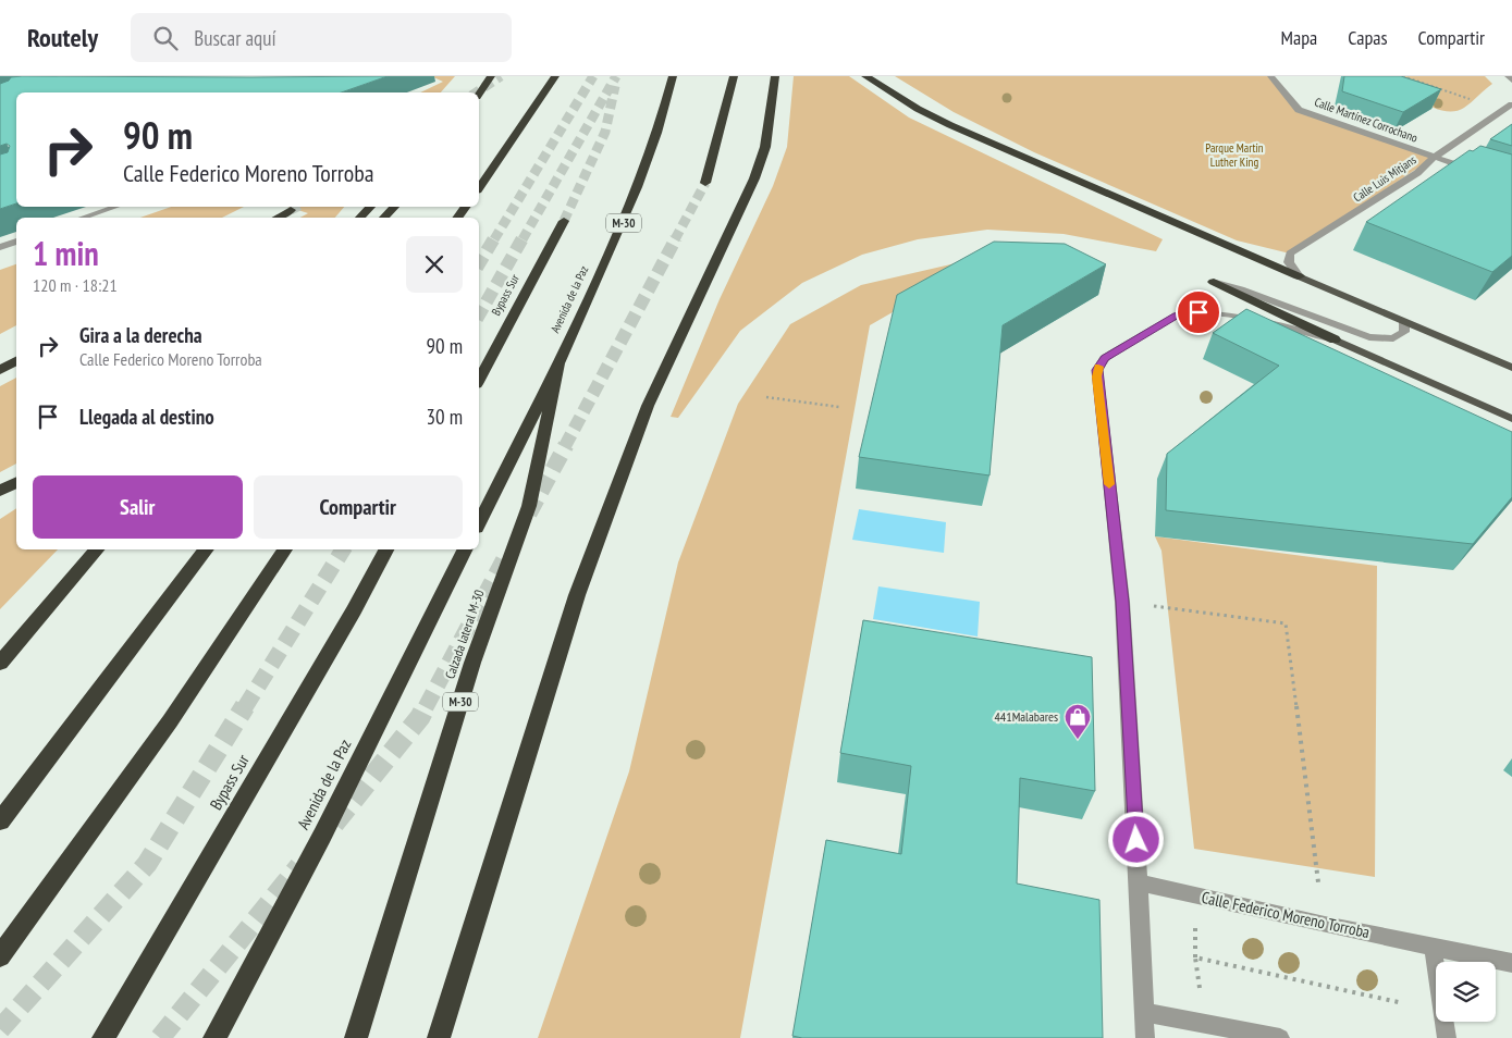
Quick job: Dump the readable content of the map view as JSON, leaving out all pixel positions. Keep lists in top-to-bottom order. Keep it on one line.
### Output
{"streets":{"highway":["M-30","Bypass Sur","Avenida de la Paz","Calzada lateral M-30"],"street":["Calle Martínez Corrochano","Calle Luis Mitjans","Calle Federico Moreno Torroba"]},"crossings":[["Calle Martínez Corrochano","Calle Luis Mitjans"],["Avenida de la Paz","Calzada lateral M-30"]],"parks":["Parque Martin Luther King"],"places":{"shop":["441Malabares"]},"page":{"header":"Routely","search":"Buscar aquí","nav":["Mapa","Capas","Compartir"],"turn":["90 m","Calle Federico Moreno Torroba"],"heading":["1 min","120 m · 18:21"],"list":[{"name":"Gira a la derecha","note":"Calle Federico Moreno Torroba","value":"90 m"},{"name":"Llegada al destino","value":"30 m"}],"buttons":["Salir","Compartir"]}}
